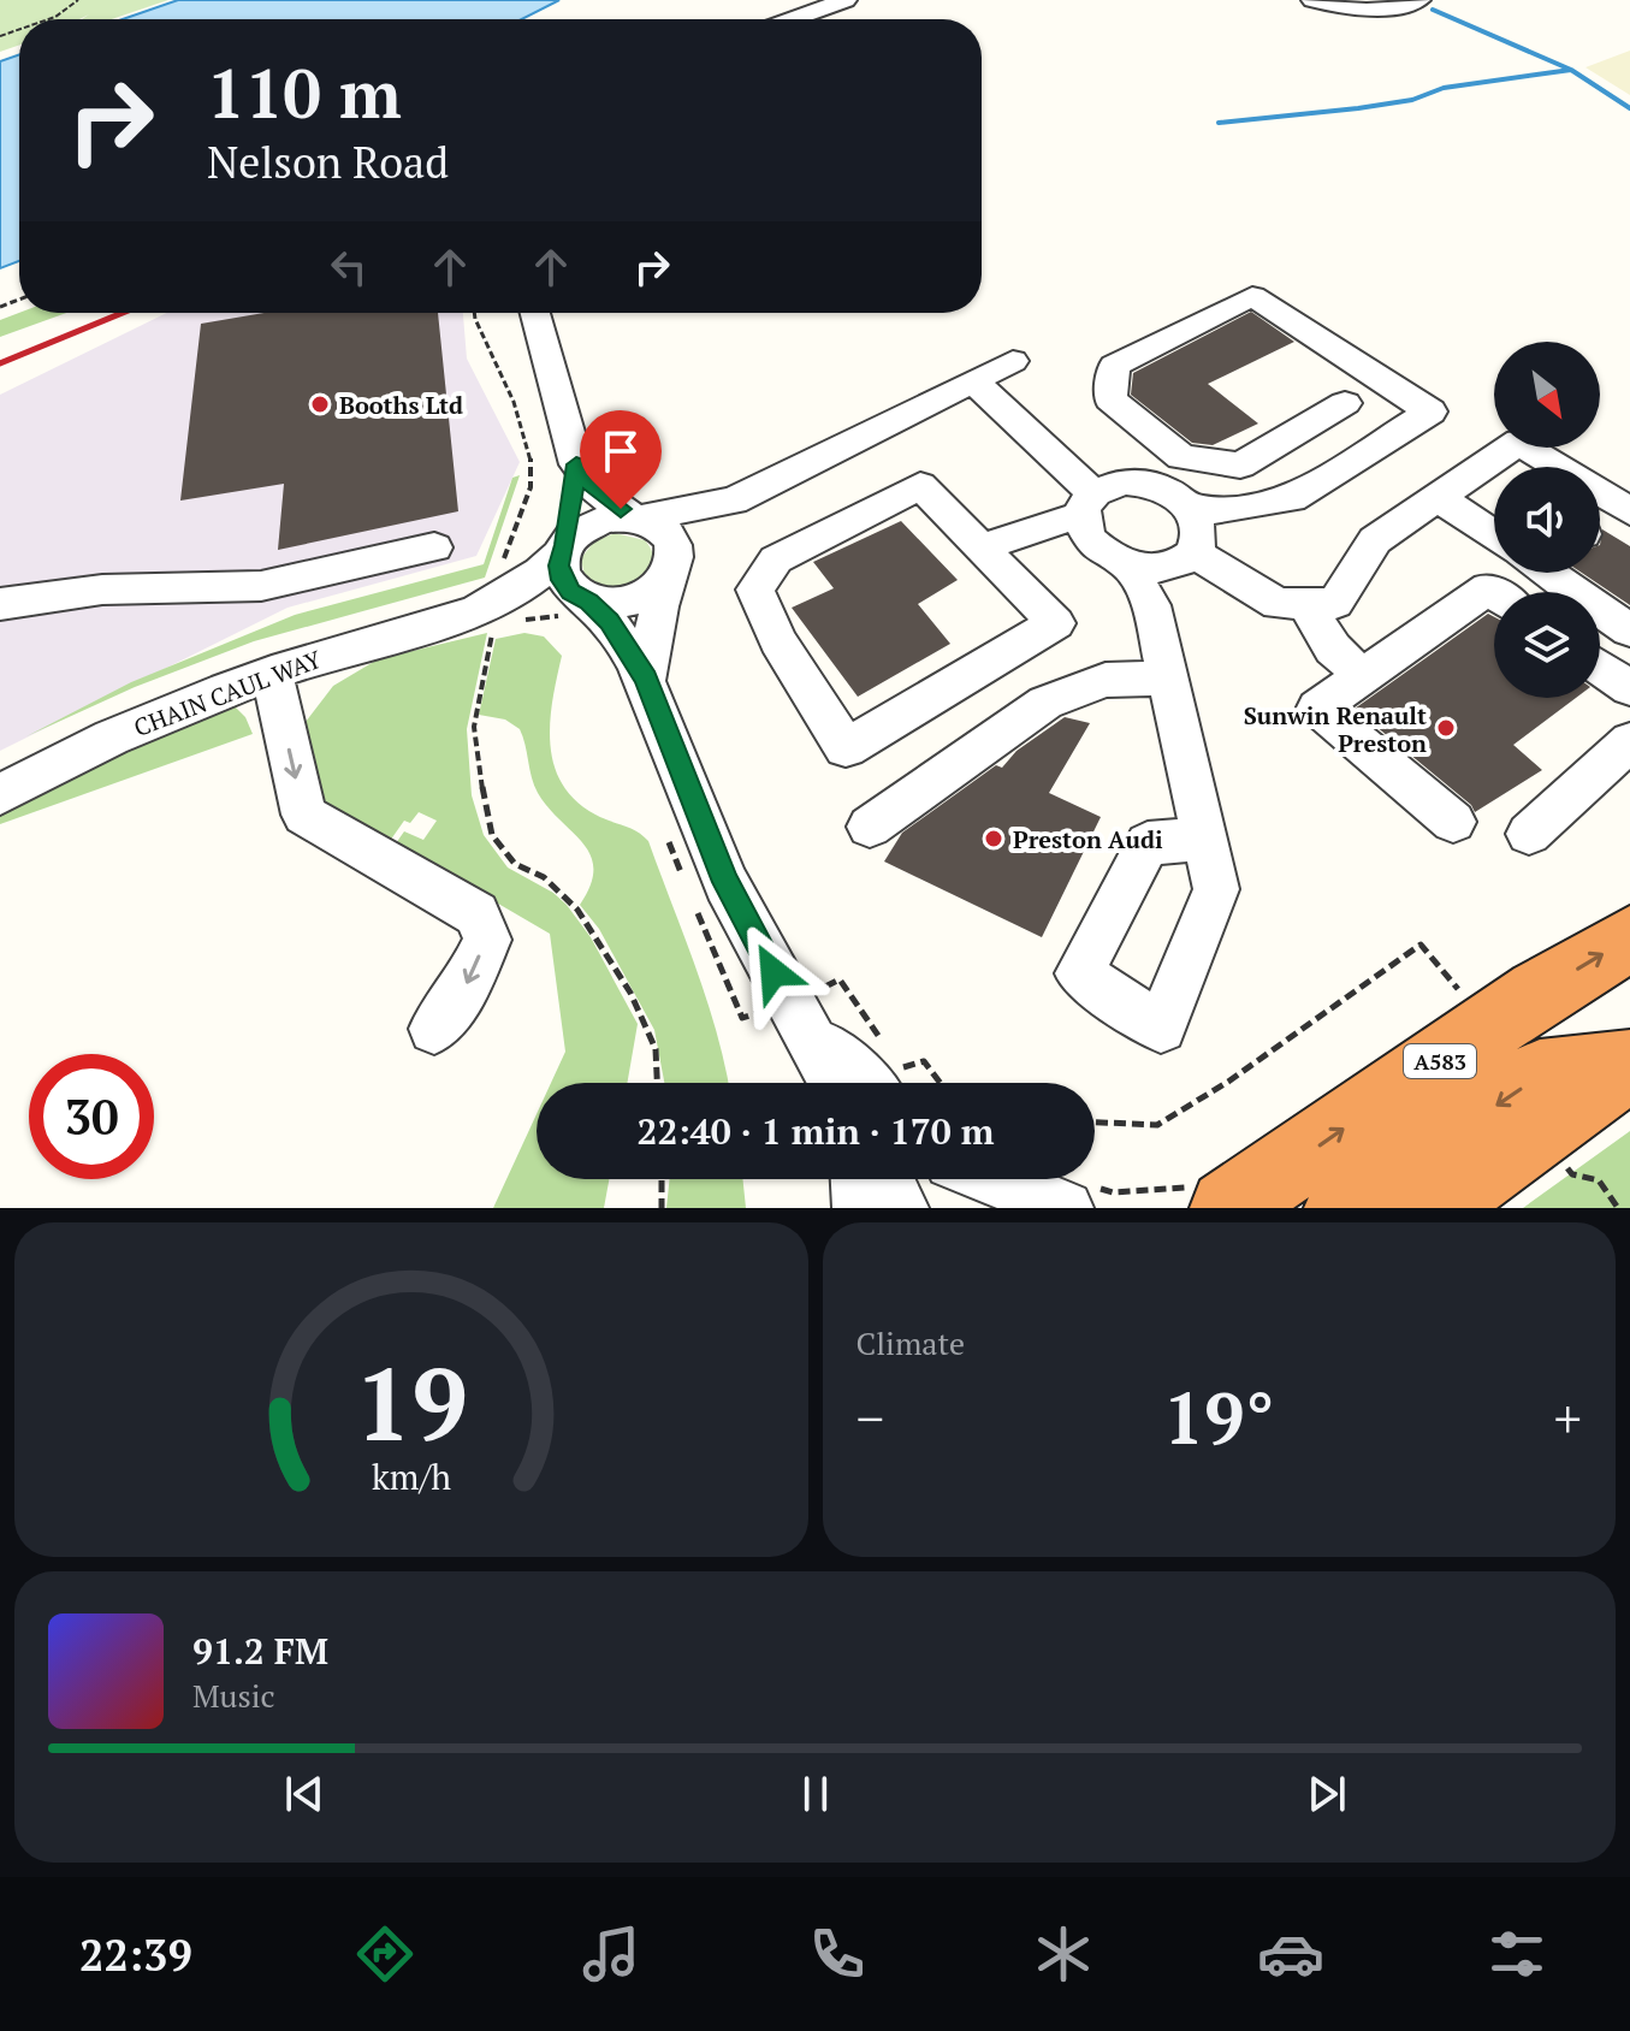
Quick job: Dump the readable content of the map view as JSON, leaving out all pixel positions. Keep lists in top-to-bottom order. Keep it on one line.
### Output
{"streets":{"highway":["A583"],"street":["CHAIN CAUL WAY"]},"places":["Booths Ltd","Sunwin Renault Preston","Preston Audi"],"north":"bottom right","page":{"turn":["110 m","Nelson Road"],"limit":"30","trip":"22:40 · 1 min · 170 m","tile":"Climate","heat":["−","19°","+"],"song":["91.2 FM","Music"],"tabs":"22:39","gauge":["19","km/h"]}}
